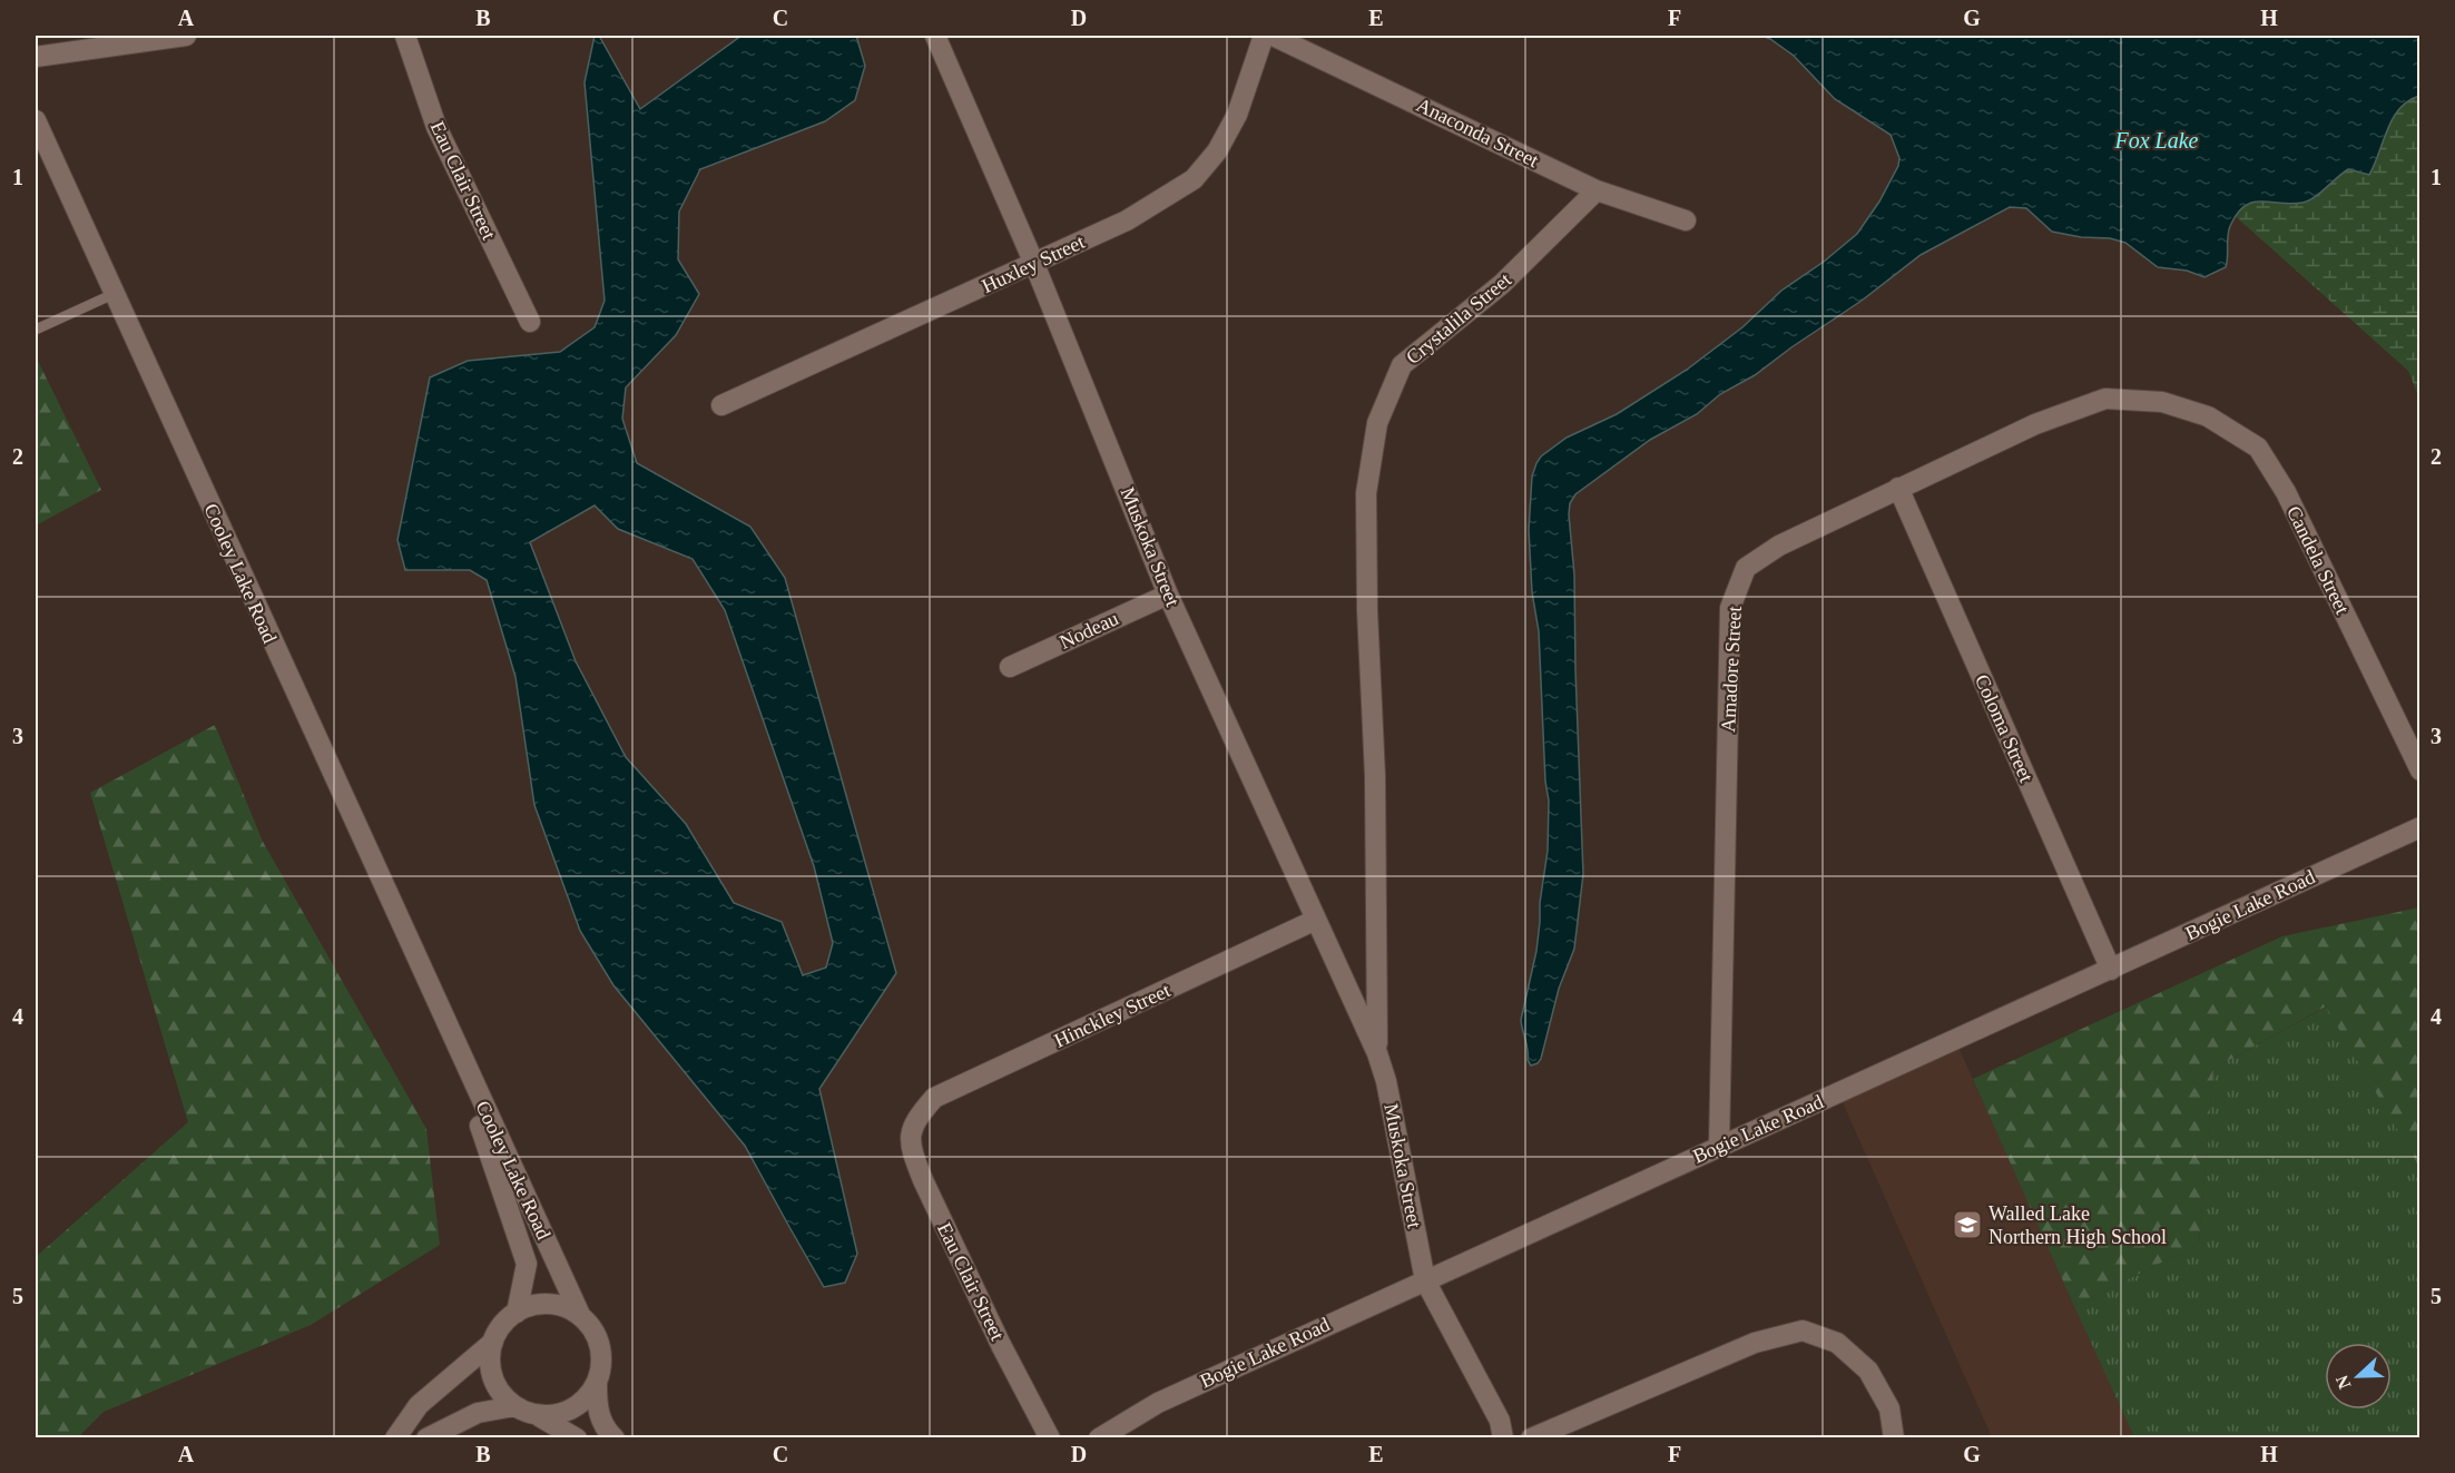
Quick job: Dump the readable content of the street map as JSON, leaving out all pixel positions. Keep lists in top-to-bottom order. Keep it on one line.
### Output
{"streets":{"street":["Anaconda Street","Eau Clair Street","Huxley Street","Crystalila Street","Muskoka Street","Candela Street","Cooley Lake Road","Nodeau","Amadore Street","Coloma Street","Bogie Lake Road","Hinckley Street"]},"crossings":[["Anaconda Street","Crystalila Street"],["Eau Clair Street","Hinckley Street"],["Huxley Street","Muskoka Street"],["Crystalila Street","Muskoka Street"],["Muskoka Street","Nodeau"],["Muskoka Street","Bogie Lake Road"],["Muskoka Street","Hinckley Street"],["Candela Street","Amadore Street"],["Amadore Street","Coloma Street"],["Amadore Street","Bogie Lake Road"],["Coloma Street","Bogie Lake Road"]],"water":["Fox Lake"],"places":{"school or university":["Walled Lake Northern High School"]},"north":"left","grid":{"columns":["A","B","C","D","E","F","G","H"],"rows":["1","2","3","4","5"]}}
